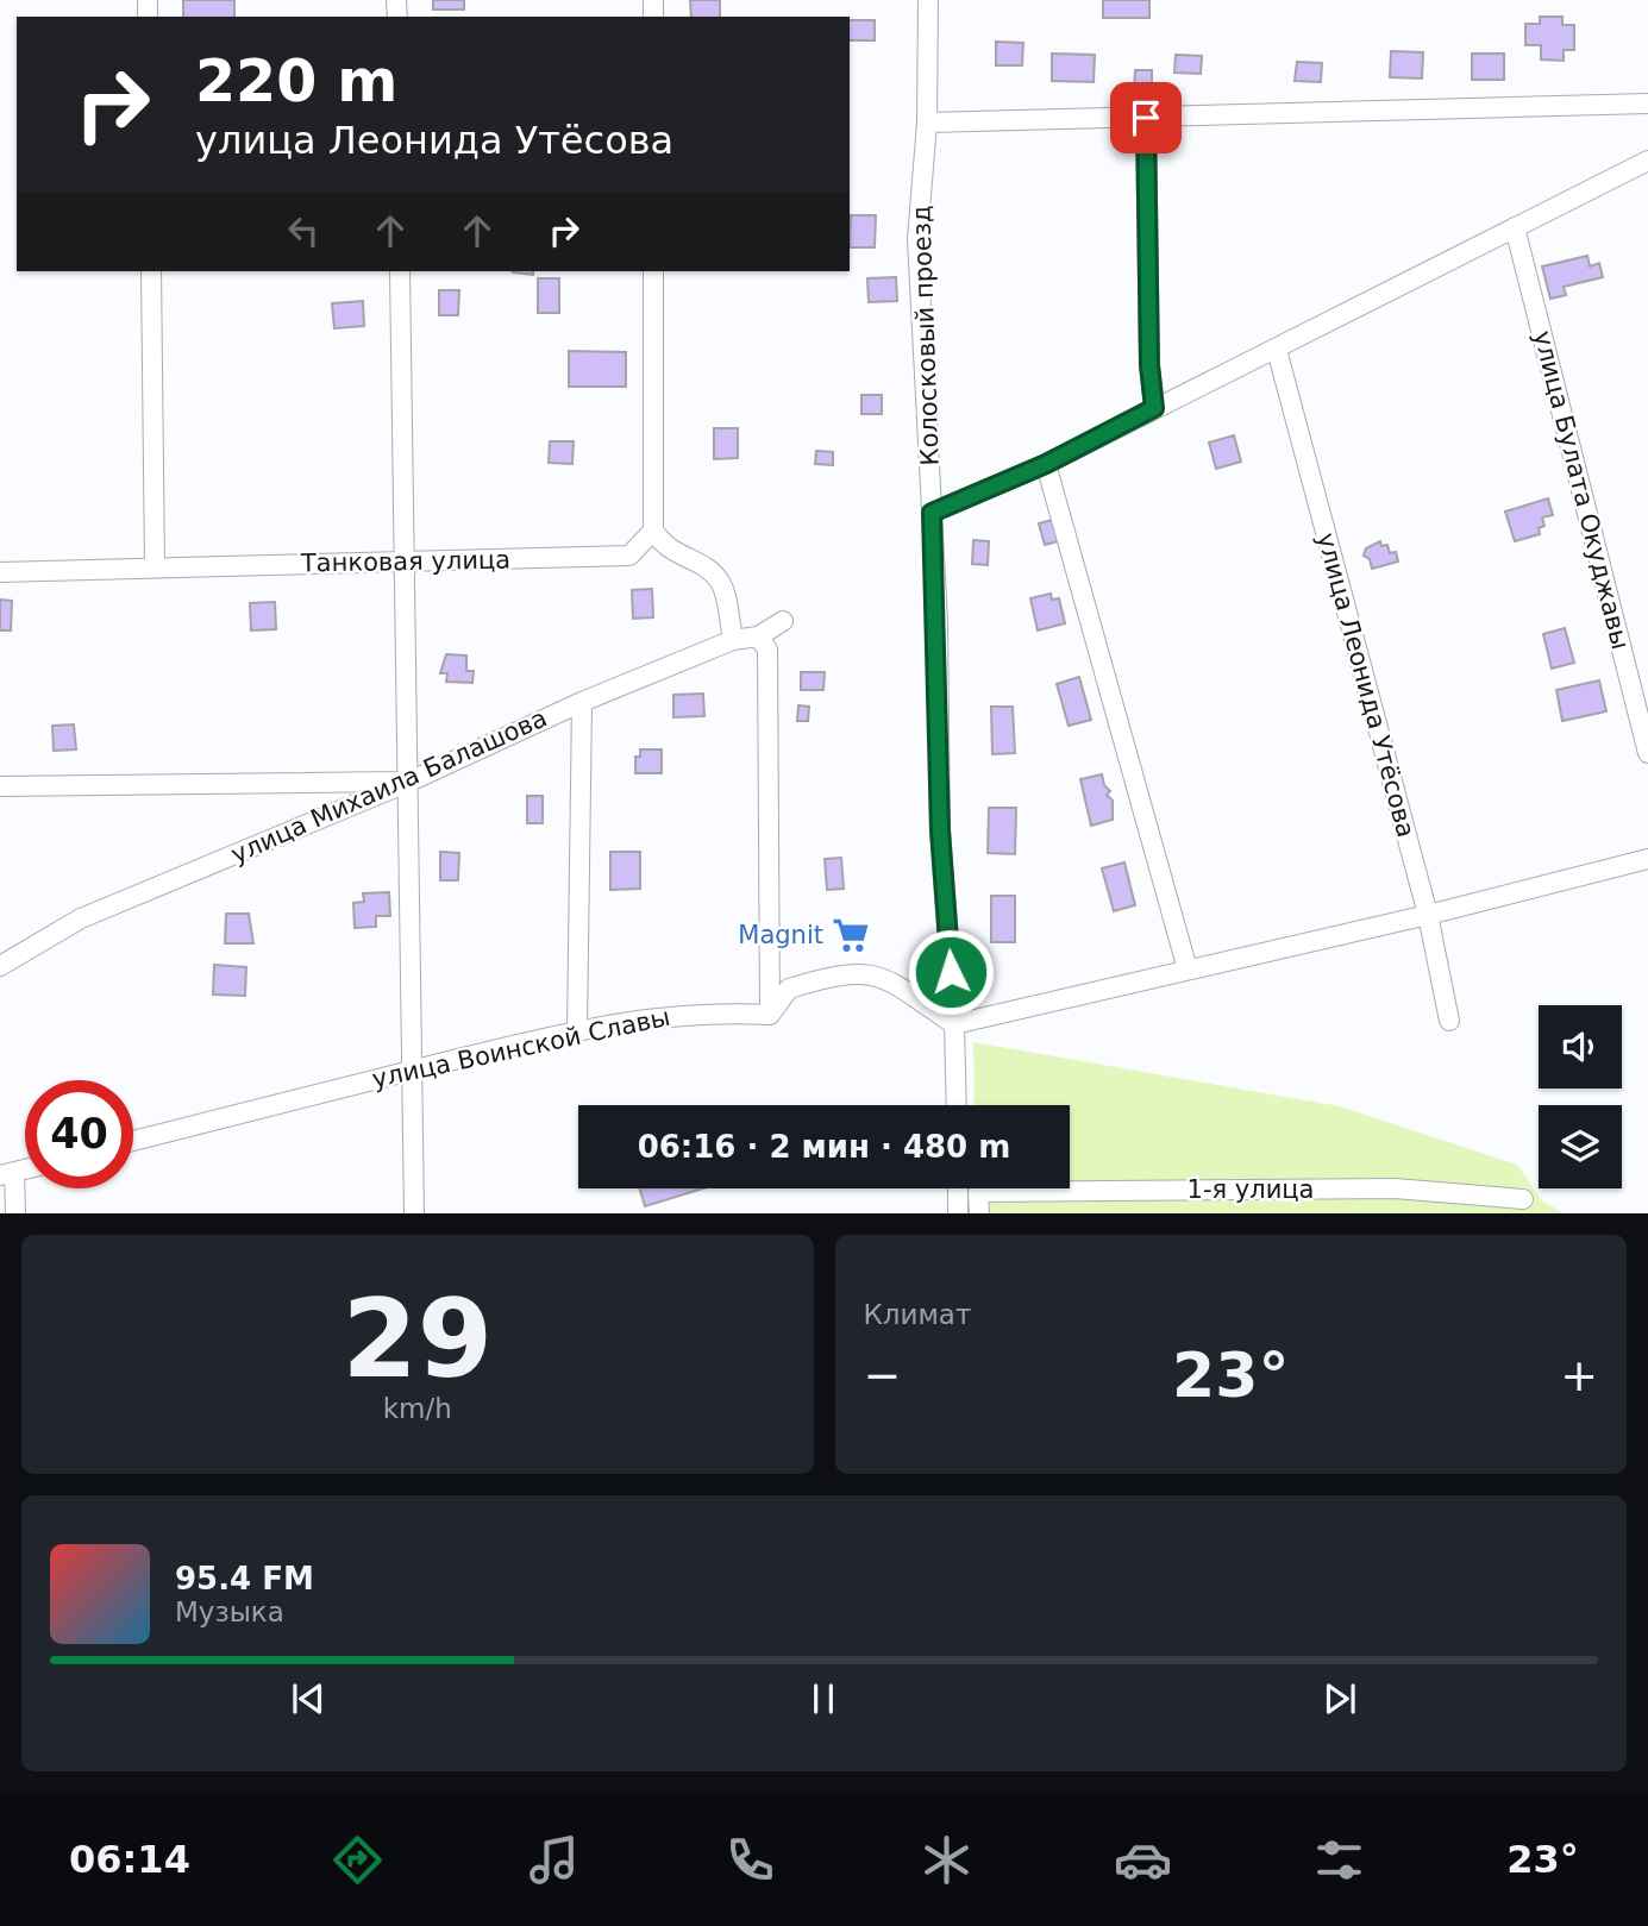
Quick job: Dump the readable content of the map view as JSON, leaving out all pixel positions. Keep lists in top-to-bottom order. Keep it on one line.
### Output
{"streets":{"street":["Колосковый проезд","улица Булата Окуджавы","Танковая улица","улица Леонида Утёсова","улица Михаила Балашова","улица Воинской Славы","1-я улица"]},"places":{"supermarket":["Magnit"]},"page":{"turn":["220 m","улица Леонида Утёсова"],"limit":"40","trip":"06:16 · 2 мин · 480 m","tile":[["29","km/h"],"Климат"],"heat":["−","23°","+"],"song":["95.4 FM","Музыка"],"tabs":["06:14","23°"]}}
